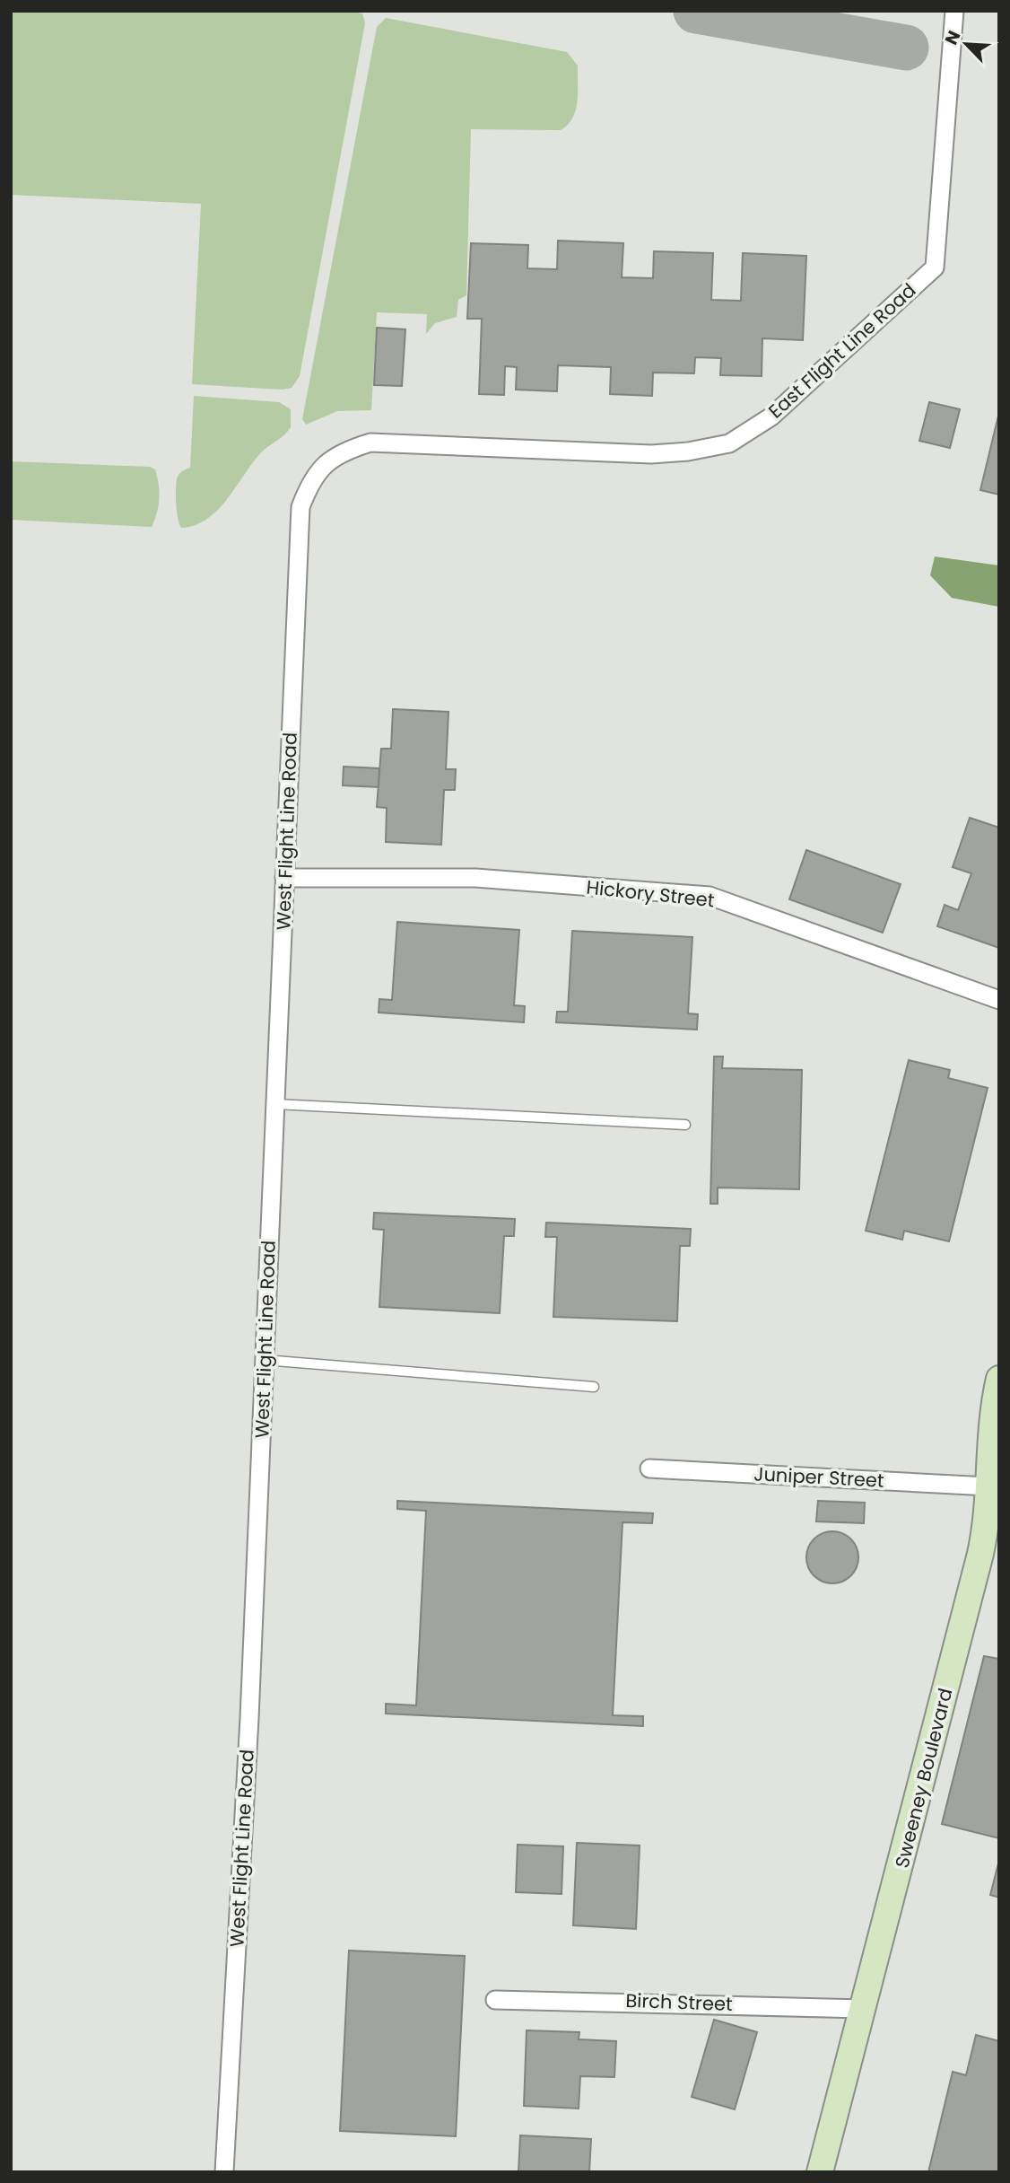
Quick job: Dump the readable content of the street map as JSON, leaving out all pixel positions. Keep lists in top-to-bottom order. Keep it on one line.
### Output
{"streets":{"main road":["Sweeney Boulevard"],"street":["East Flight Line Road","West Flight Line Road","Hickory Street","Juniper Street","Birch Street"]},"crossings":[["East Flight Line Road","West Flight Line Road"],["West Flight Line Road","Hickory Street"],["Juniper Street","Sweeney Boulevard"],["Sweeney Boulevard","Birch Street"]],"north":"top left"}
